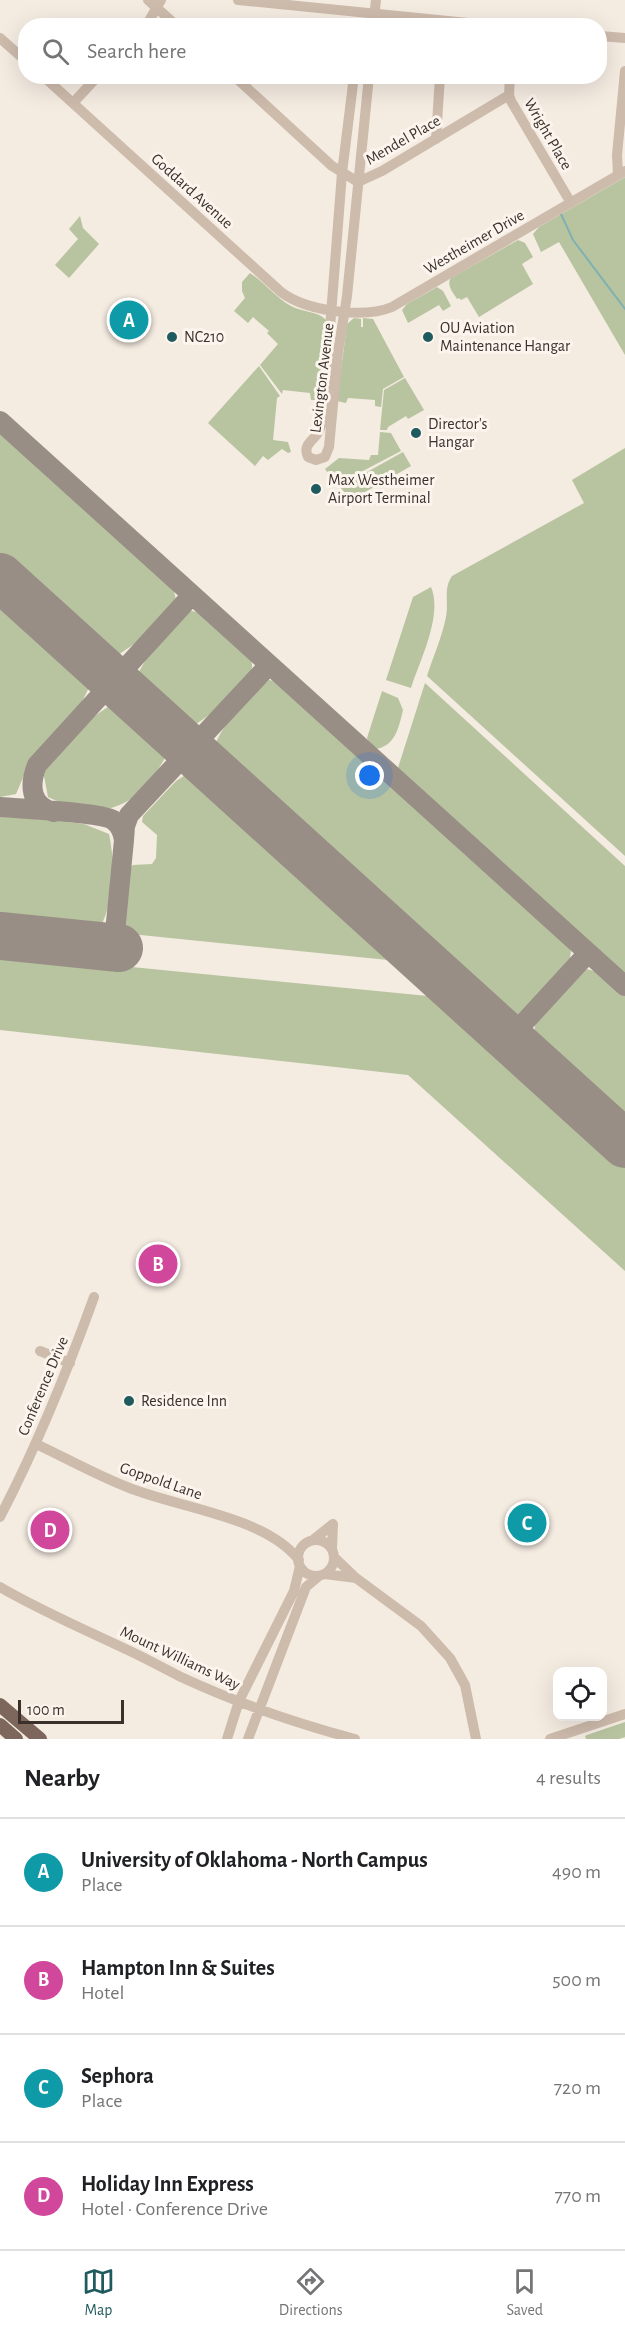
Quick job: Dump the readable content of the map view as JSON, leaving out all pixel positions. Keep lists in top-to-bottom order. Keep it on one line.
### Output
{"streets":{"street":["Wright Place","Mendel Place","Goddard Avenue","Westheimer Drive","Lexington Avenue","Conference Drive","Goppold Lane","Mount Williams Way"]},"crossings":[["Wright Place","Mendel Place"],["Wright Place","Westheimer Drive"],["Mendel Place","Lexington Avenue"],["Goddard Avenue","Westheimer Drive"],["Goddard Avenue","Lexington Avenue"],["Westheimer Drive","Lexington Avenue"],["Conference Drive","Goppold Lane"]],"places":["NC210","OU Aviation Maintenance Hangar","Director's Hangar","Max Westheimer Airport Terminal","Residence Inn"],"scale_bar":"100 m","page":{"search":"Search here","pins":["A","B","C","D"],"scale":"100 m","heading":["Nearby","4 results"],"list":[{"mark":"A","name":"University of Oklahoma - North Campus","note":"Place","value":"490 m"},{"mark":"B","name":"Hampton Inn & Suites","note":"Hotel","value":"500 m"},{"mark":"C","name":"Sephora","note":"Place","value":"720 m"},{"mark":"D","name":"Holiday Inn Express","note":"Hotel · Conference Drive","value":"770 m"}],"nav":["Map","Directions","Saved"]}}
